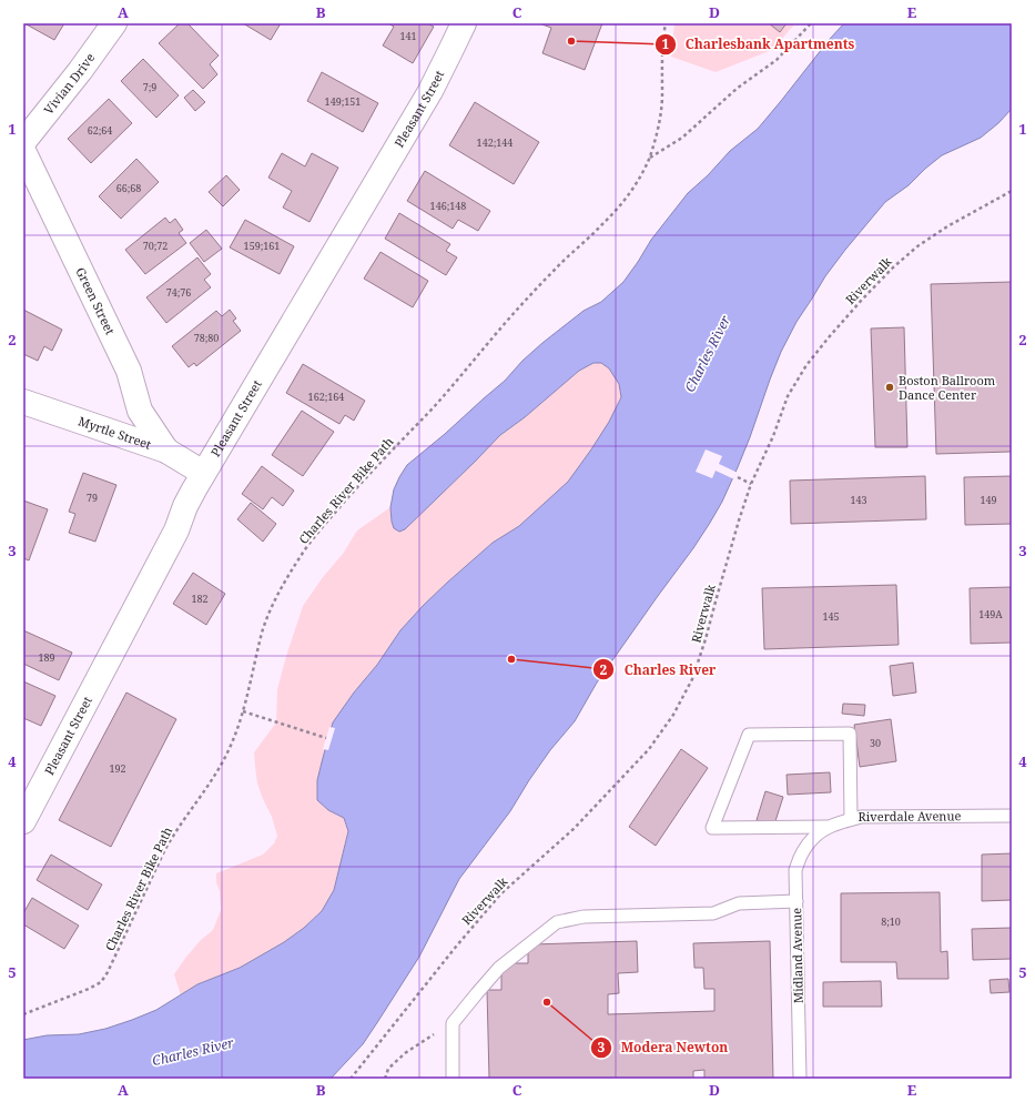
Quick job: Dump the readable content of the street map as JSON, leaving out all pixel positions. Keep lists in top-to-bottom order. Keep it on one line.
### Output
{"streets":{"street":["Vivian Drive","Pleasant Street","Green Street","Myrtle Street"],"lane":["Riverdale Avenue","Midland Avenue"],"path":["Riverwalk","Charles River Bike Path"]},"crossings":[["Pleasant Street","Myrtle Street"],["Green Street","Myrtle Street"],["Riverdale Avenue","Midland Avenue"]],"water":["Charles River"],"places":["Charlesbank Apartments","Boston Ballroom Dance Center","Charles River","Modera Newton"],"house_numbers":["141","7;9","149;151","62;64","142;144","66;68","146;148","70;72","159;161","74;76","78;80","162;164","79","143","149","182","149A","145","189","30","192","8;10"],"grid":{"columns":["A","B","C","D","E"],"rows":["1","2","3","4","5"]}}
